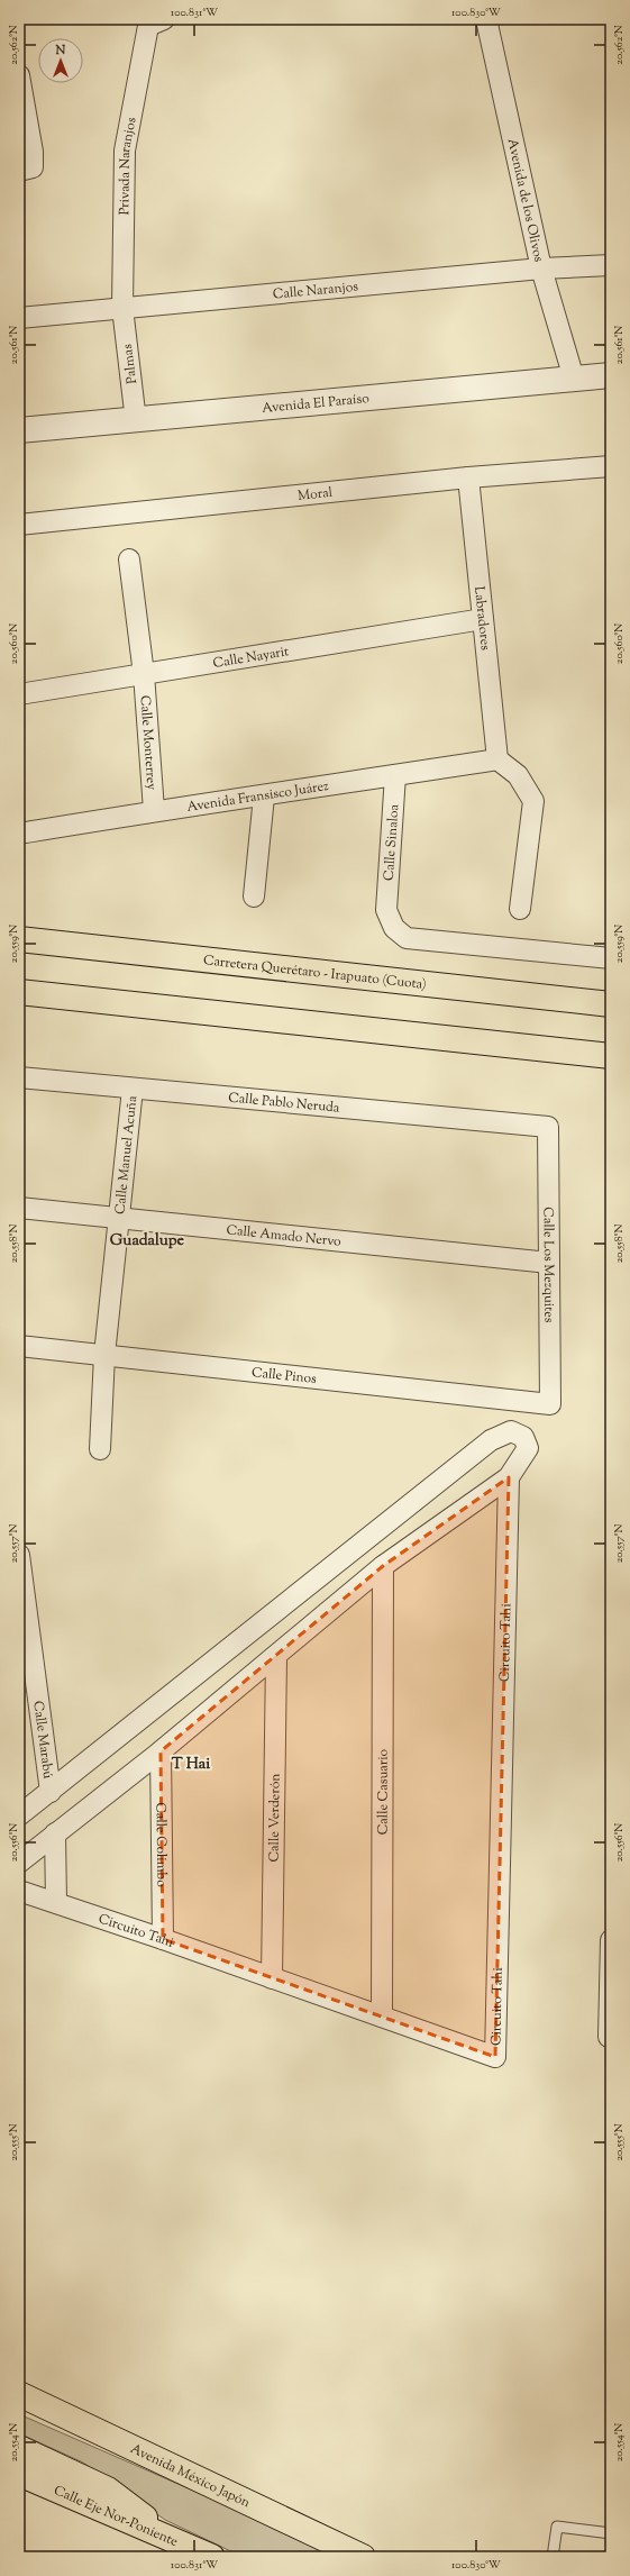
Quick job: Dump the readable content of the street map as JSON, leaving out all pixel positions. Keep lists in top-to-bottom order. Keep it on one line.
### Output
{"streets":{"main road":["Carretera Querétaro - Irapuato (Cuota)","Avenida México Japón","Calle Eje Nor-Poniente"],"street":["Privada Naranjos","Avenida de los Olivos","Calle Naranjos","Palmas","Avenida El Paraíso","Moral","Labradores","Calle Nayarit","Calle Monterrey","Avenida Fransisco Juárez","Calle Sinaloa","Calle Pablo Neruda","Calle Manuel Acuña","Calle Amado Nervo","Calle Los Mezquites","Calle Pinos","Circuito Tahi","Calle Marabú","Calle Casuario","Calle Verderón","Calle Colimbo"]},"crossings":[["Privada Naranjos","Calle Naranjos"],["Privada Naranjos","Palmas"],["Avenida de los Olivos","Calle Naranjos"],["Avenida de los Olivos","Avenida El Paraíso"],["Calle Naranjos","Palmas"],["Palmas","Avenida El Paraíso"],["Moral","Labradores"],["Labradores","Calle Nayarit"],["Labradores","Avenida Fransisco Juárez"],["Calle Nayarit","Calle Monterrey"],["Calle Monterrey","Avenida Fransisco Juárez"],["Avenida Fransisco Juárez","Calle Sinaloa"],["Calle Pablo Neruda","Calle Manuel Acuña"],["Calle Pablo Neruda","Calle Los Mezquites"],["Calle Manuel Acuña","Calle Amado Nervo"],["Calle Manuel Acuña","Calle Pinos"],["Calle Amado Nervo","Calle Los Mezquites"],["Calle Los Mezquites","Calle Pinos"],["Circuito Tahi","Calle Casuario"],["Circuito Tahi","Calle Verderón"],["Circuito Tahi","Calle Colimbo"]],"districts":["Guadalupe","T Hai"],"north":"top","coordinates":["100.831°W","100.830°W","20.562°N","20.561°N","20.560°N","20.559°N","20.558°N","20.557°N","20.556°N","20.555°N","20.554°N"]}
